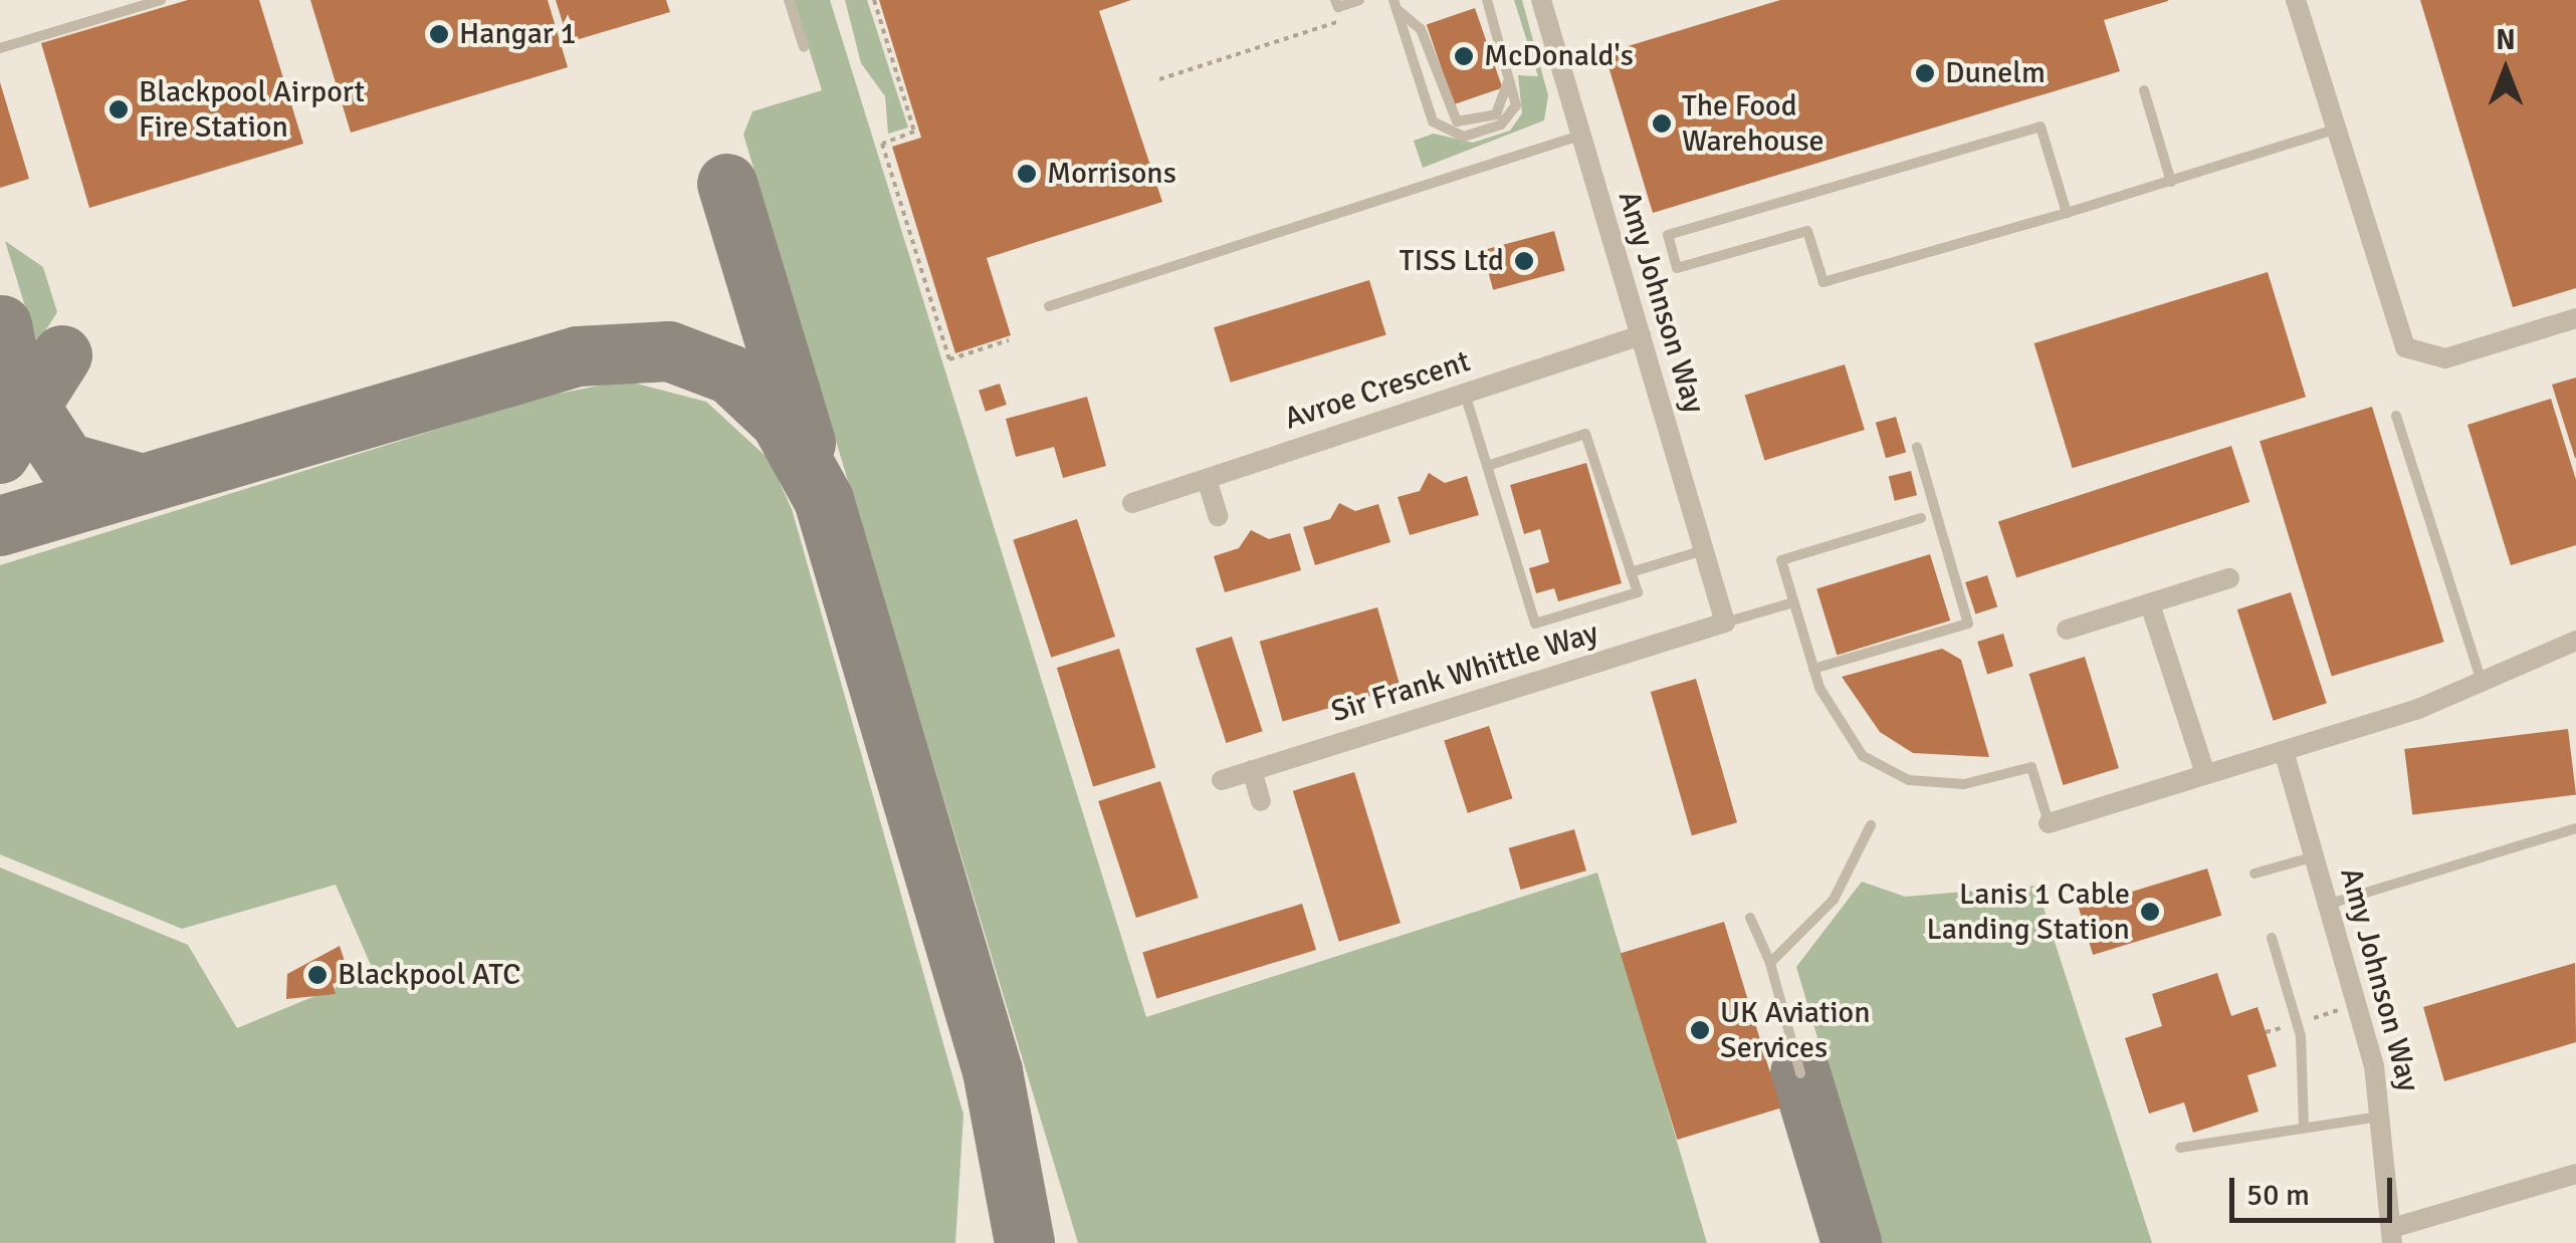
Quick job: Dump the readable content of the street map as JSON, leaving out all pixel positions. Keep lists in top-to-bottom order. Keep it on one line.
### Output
{"streets":{"street":["Amy Johnson Way","Avroe Crescent","Sir Frank Whittle Way"]},"crossings":[["Amy Johnson Way","Avroe Crescent"],["Amy Johnson Way","Sir Frank Whittle Way"]],"places":["Hangar 1","McDonald's","Dunelm","Blackpool Airport Fire Station","The Food Warehouse","Morrisons","TISS Ltd","Lanis 1 Cable Landing Station","Blackpool ATC","UK Aviation Services"],"scale_bar":"50 m","north":"top"}
